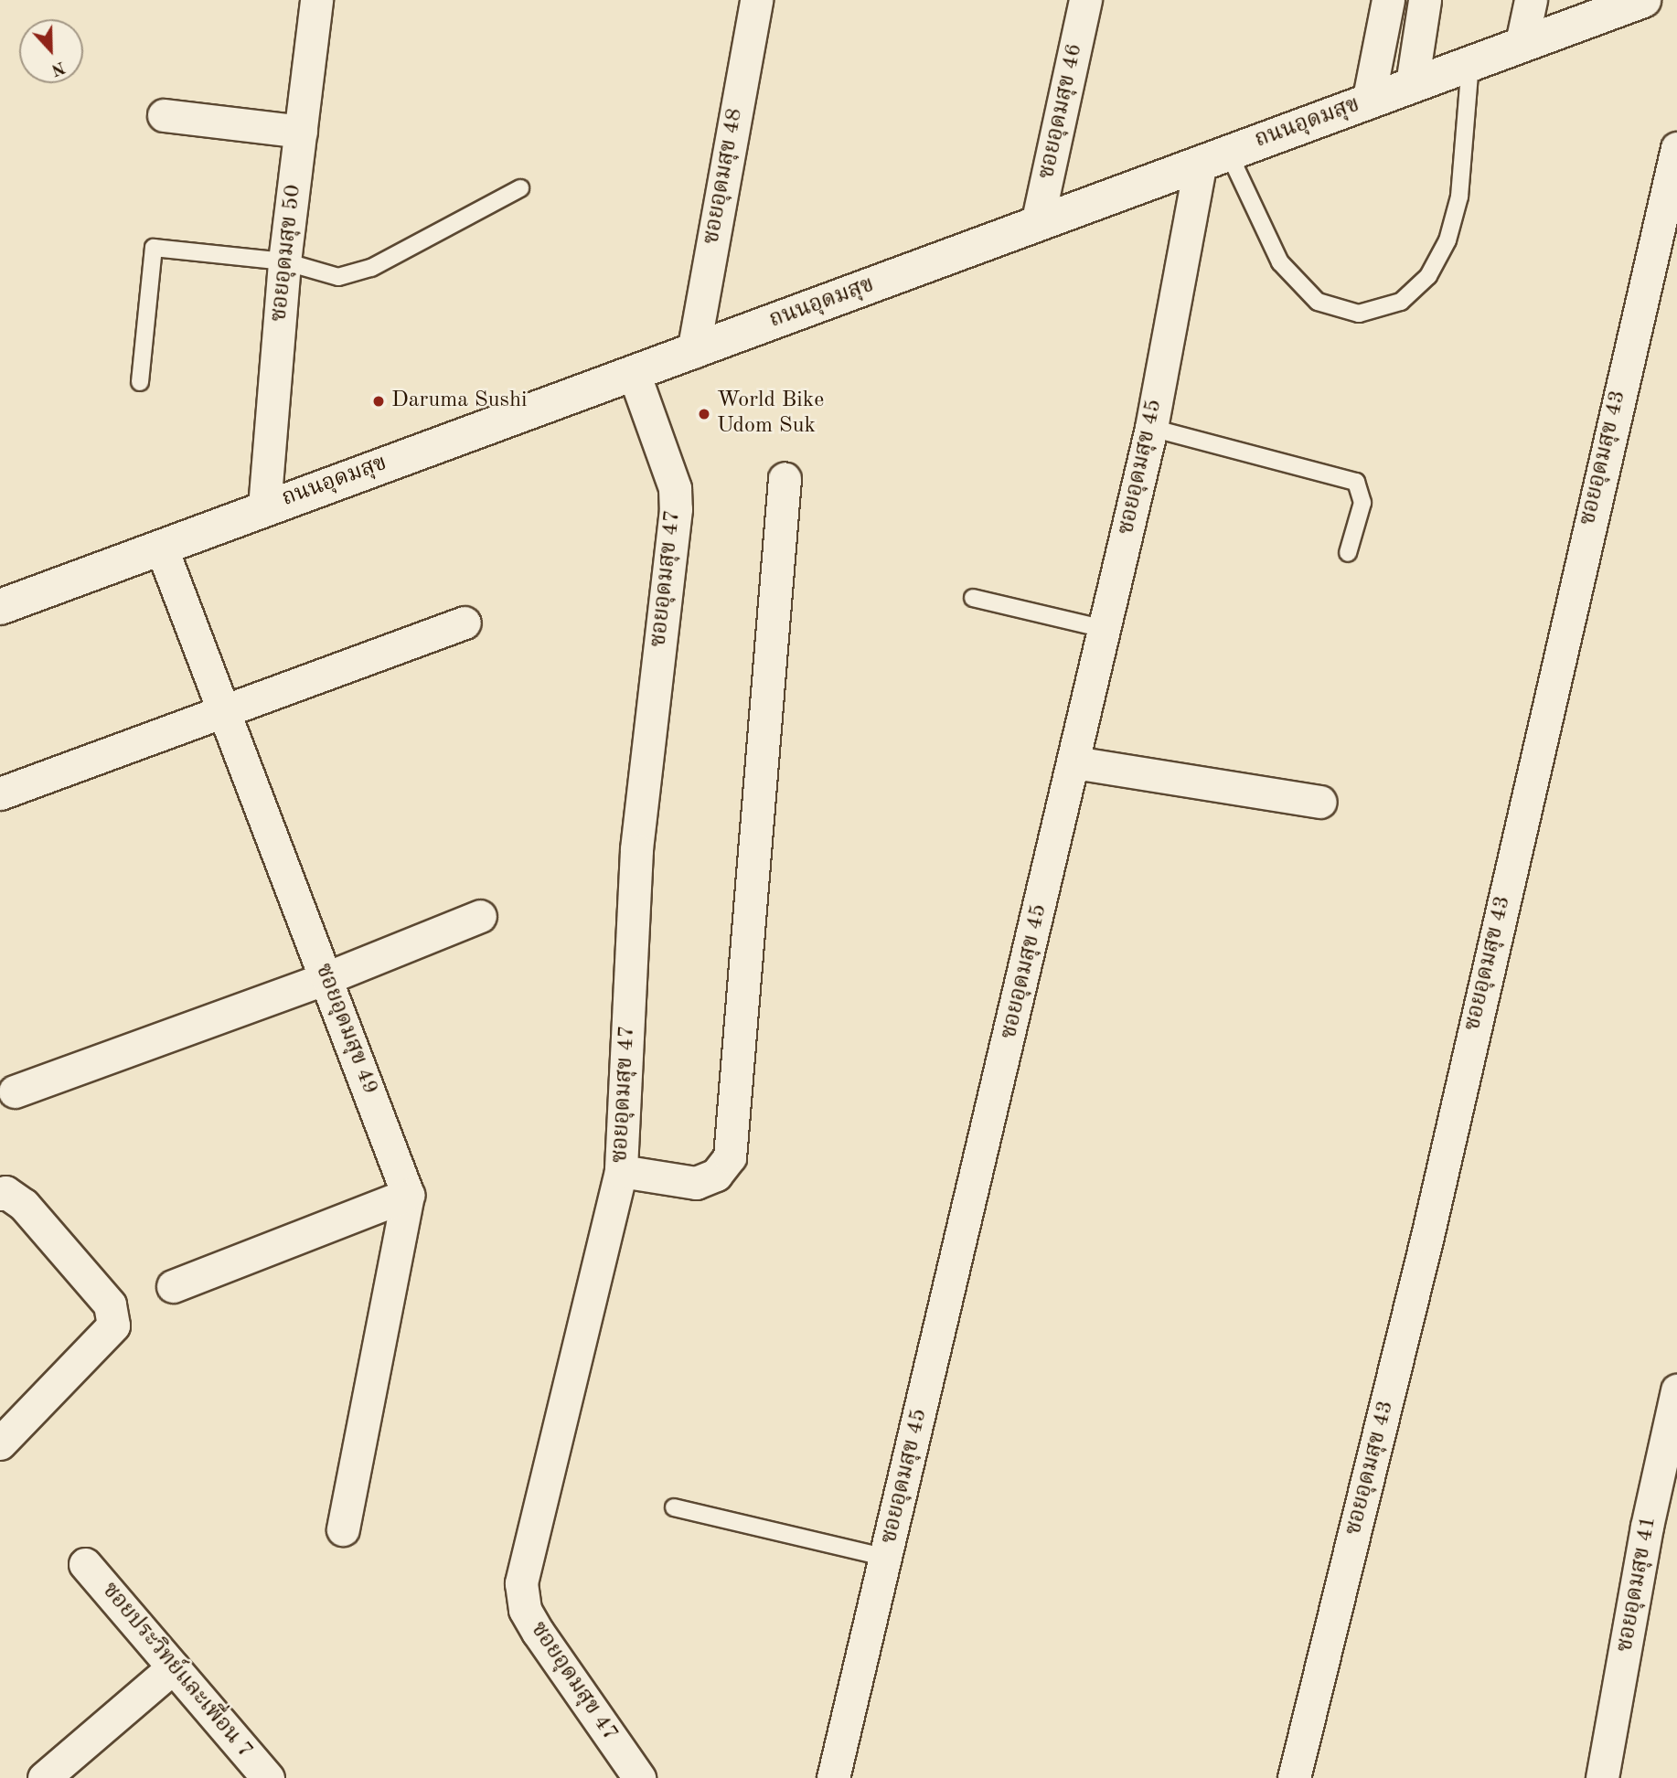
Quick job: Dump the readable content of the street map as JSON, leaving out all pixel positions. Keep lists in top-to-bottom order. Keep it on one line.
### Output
{"streets":{"main road":["ถนนอุดมสุข"],"street":["ซอยอุดมสุข 46","ซอยอุดมสุข 48","ซอยอุดมสุข 50","ซอยอุดมสุข 43","ซอยอุดมสุข 45","ซอยอุดมสุข 47","ซอยอุดมสุข 49","ซอยอุดมสุข 41","ซอยประวิทย์และเพื่อน 7"]},"crossings":[["ซอยอุดมสุข 46","ถนนอุดมสุข"],["ถนนอุดมสุข","ซอยอุดมสุข 48"],["ถนนอุดมสุข","ซอยอุดมสุข 50"],["ถนนอุดมสุข","ซอยอุดมสุข 45"],["ถนนอุดมสุข","ซอยอุดมสุข 47"],["ถนนอุดมสุข","ซอยอุดมสุข 49"]],"places":["Daruma Sushi","World Bike Udom Suk"],"north":"bottom"}
